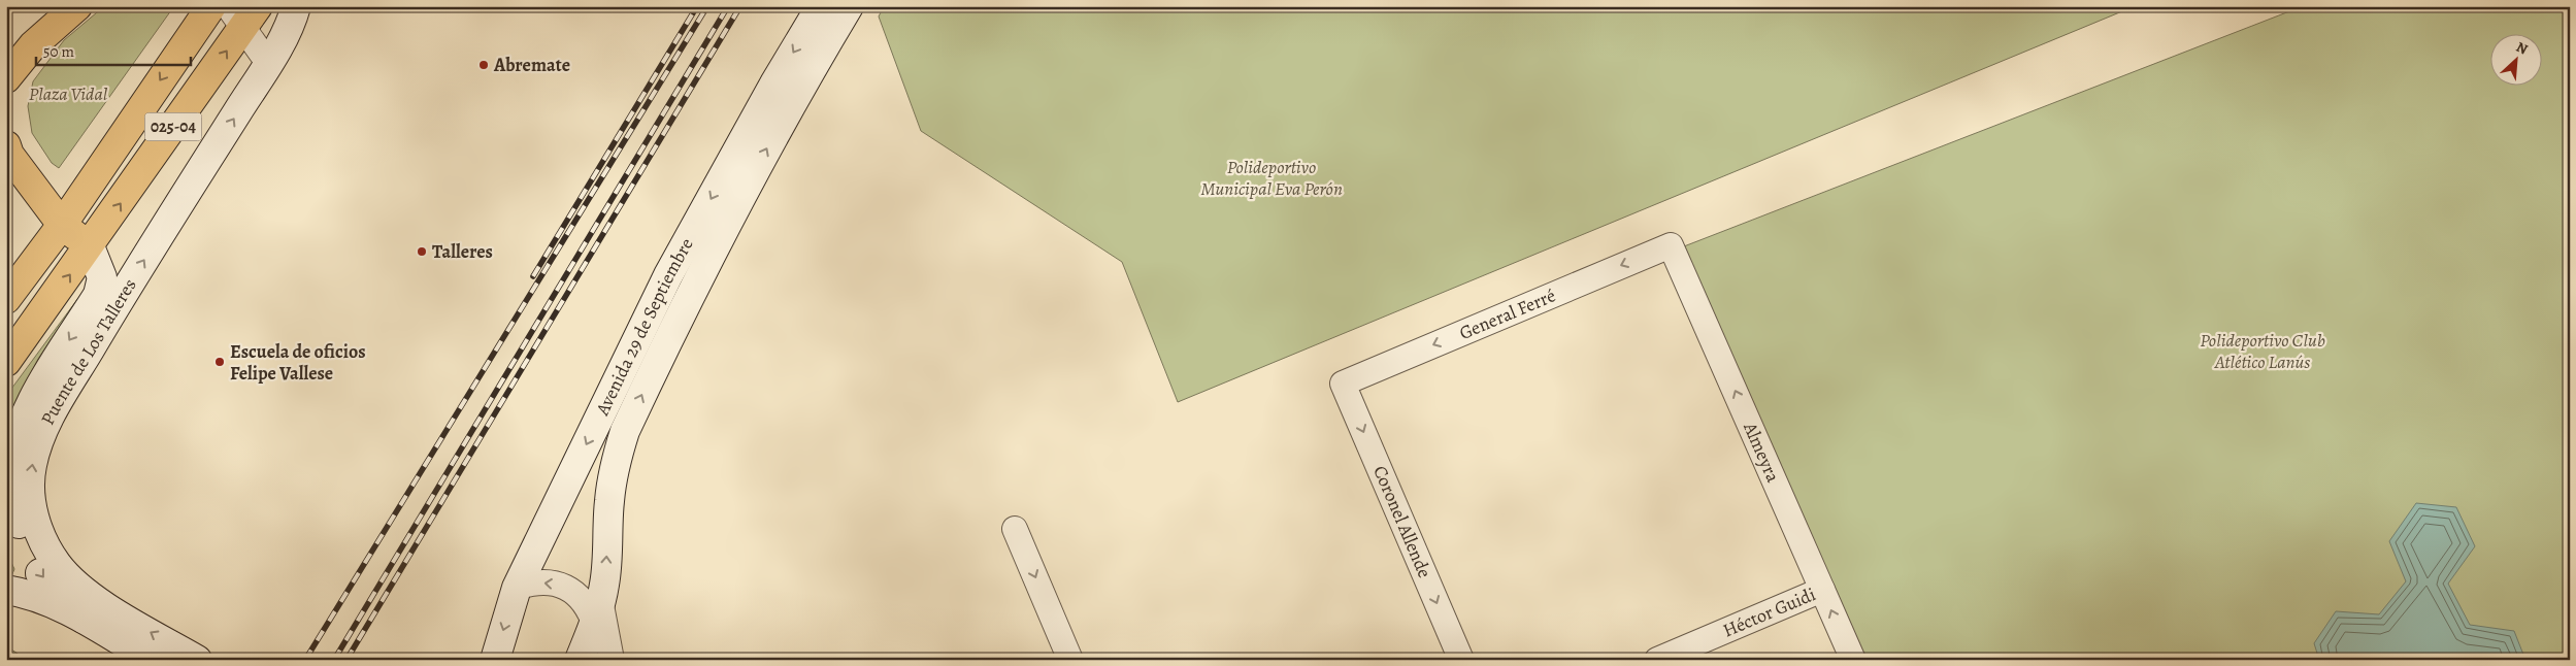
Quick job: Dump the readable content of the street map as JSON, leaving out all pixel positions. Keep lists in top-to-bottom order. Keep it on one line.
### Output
{"streets":{"main road":["025-04"],"street":["General Ferré","Avenida 29 de Septiembre","Puente de Los Talleres","Almeyra","Coronel Allende","Héctor Guidi"]},"crossings":[["025-04","Puente de Los Talleres"],["General Ferré","Almeyra"],["General Ferré","Coronel Allende"],["Almeyra","Héctor Guidi"]],"one_way":["General Ferré","Almeyra","Coronel Allende"],"parks":["Plaza Vidal","Polideportivo Municipal Eva Perón","Polideportivo Club Atlético Lanús"],"places":["Abremate","Talleres","Escuela de oficios Felipe Vallese"],"scale_bar":"50 m","north":"top right"}
